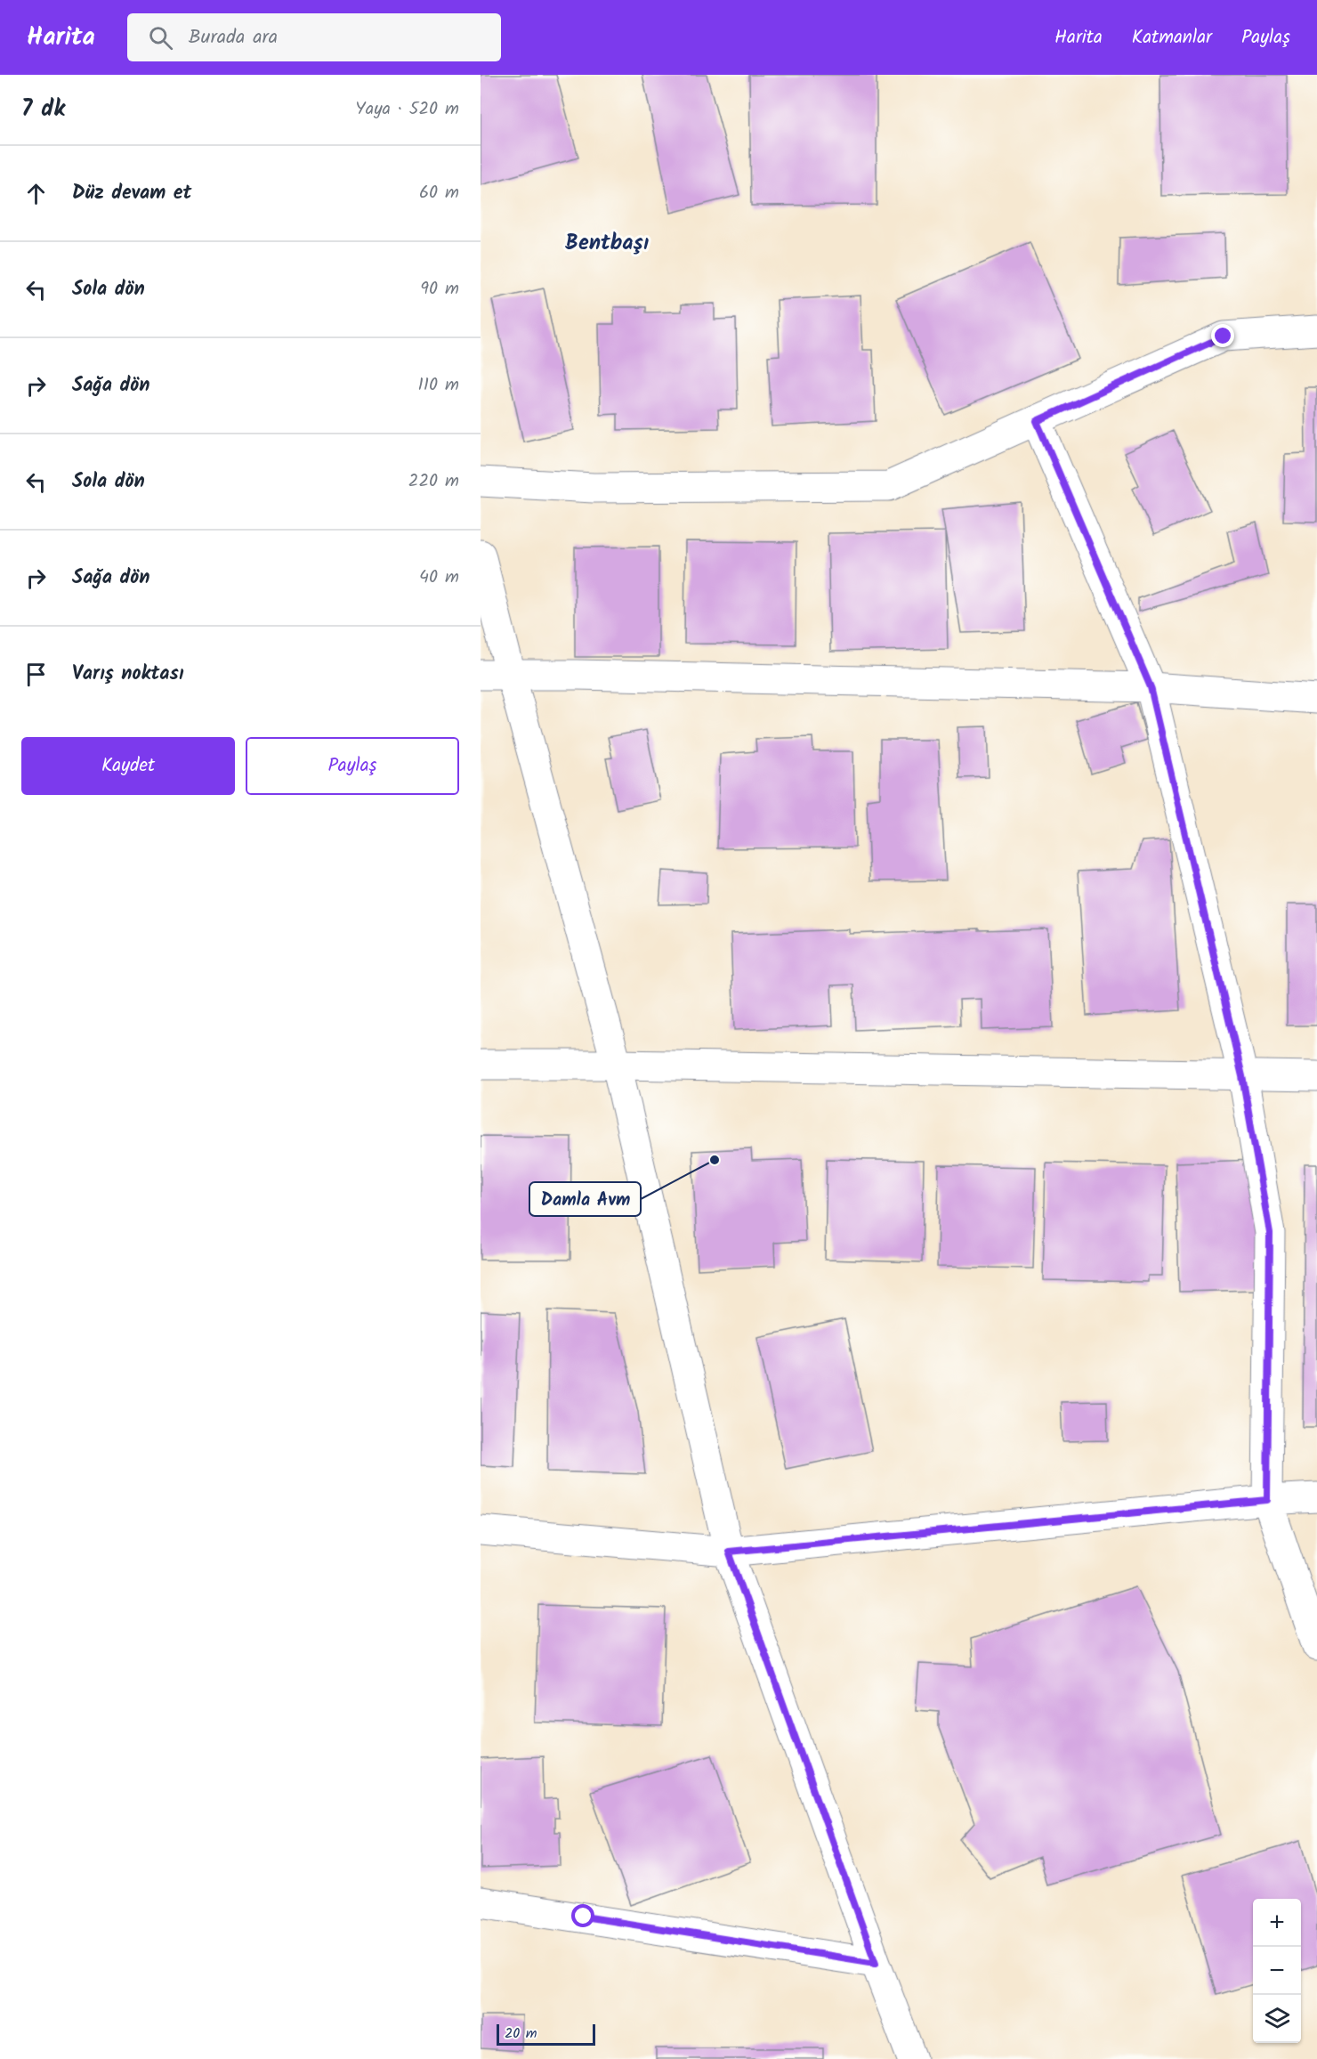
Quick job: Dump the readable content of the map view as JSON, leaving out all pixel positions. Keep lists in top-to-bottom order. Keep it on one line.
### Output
{"districts":["Bentbaşı"],"places":["Damla Avm"],"scale_bar":"20 m","page":{"header":"Harita","search":"Burada ara","nav":["Harita","Katmanlar","Paylaş"],"heading":["7 dk","Yaya · 520 m"],"list":[["Düz devam et","60 m"],["Sola dön","90 m"],["Sağa dön","110 m"],["Sola dön","220 m"],["Sağa dön","40 m"],"Varış noktası"],"buttons":["Kaydet","Paylaş"],"map_buttons":["+","−"],"scale":"20 m"}}
